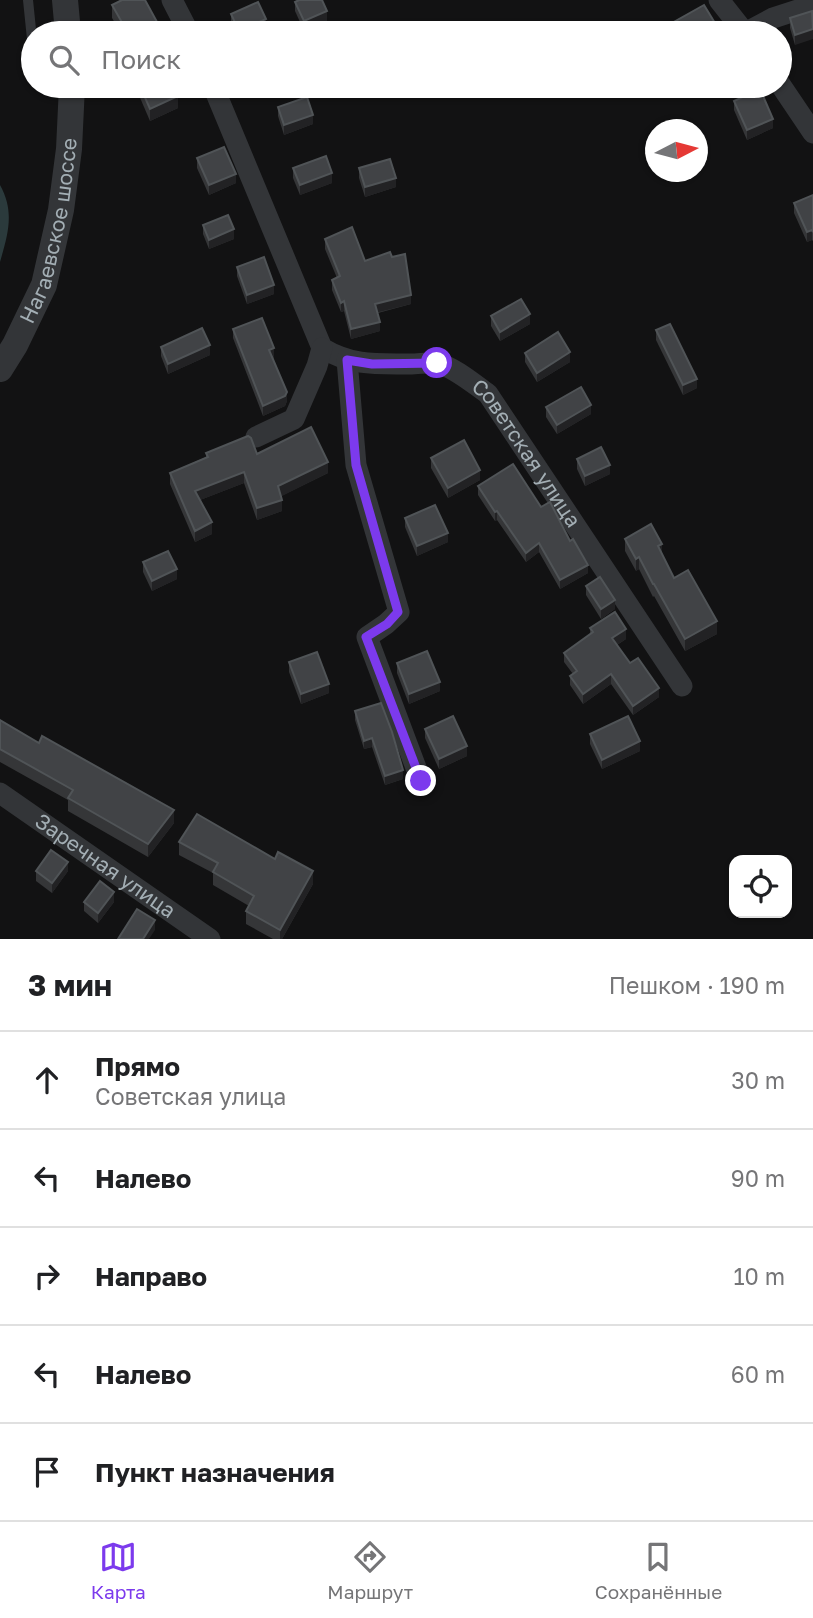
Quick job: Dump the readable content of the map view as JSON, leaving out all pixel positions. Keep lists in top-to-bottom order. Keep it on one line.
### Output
{"streets":{"street":["Нагаевское шоссе","Советская улица","Заречная улица"]},"north":"right","page":{"search":"Поиск","heading":["3 мин","Пешком · 190 m"],"list":[["Прямо","Советская улица","30 m"],["Налево","90 m"],["Направо","10 m"],["Налево","60 m"],"Пункт назначения"],"nav":["Карта","Маршрут","Сохранённые"]}}
